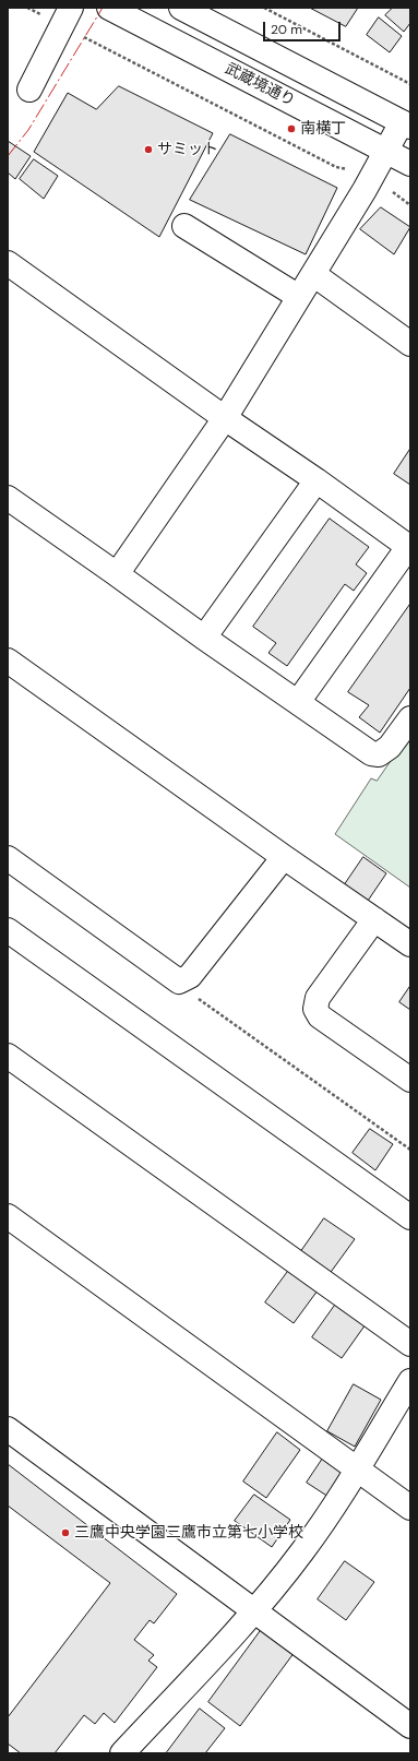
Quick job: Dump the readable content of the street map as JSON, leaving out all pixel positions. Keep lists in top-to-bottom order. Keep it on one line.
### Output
{"streets":{"street":["武蔵境通り"]},"places":["南横丁","サミット","三鷹中央学園三鷹市立第七小学校"],"scale_bar":"20 m"}
